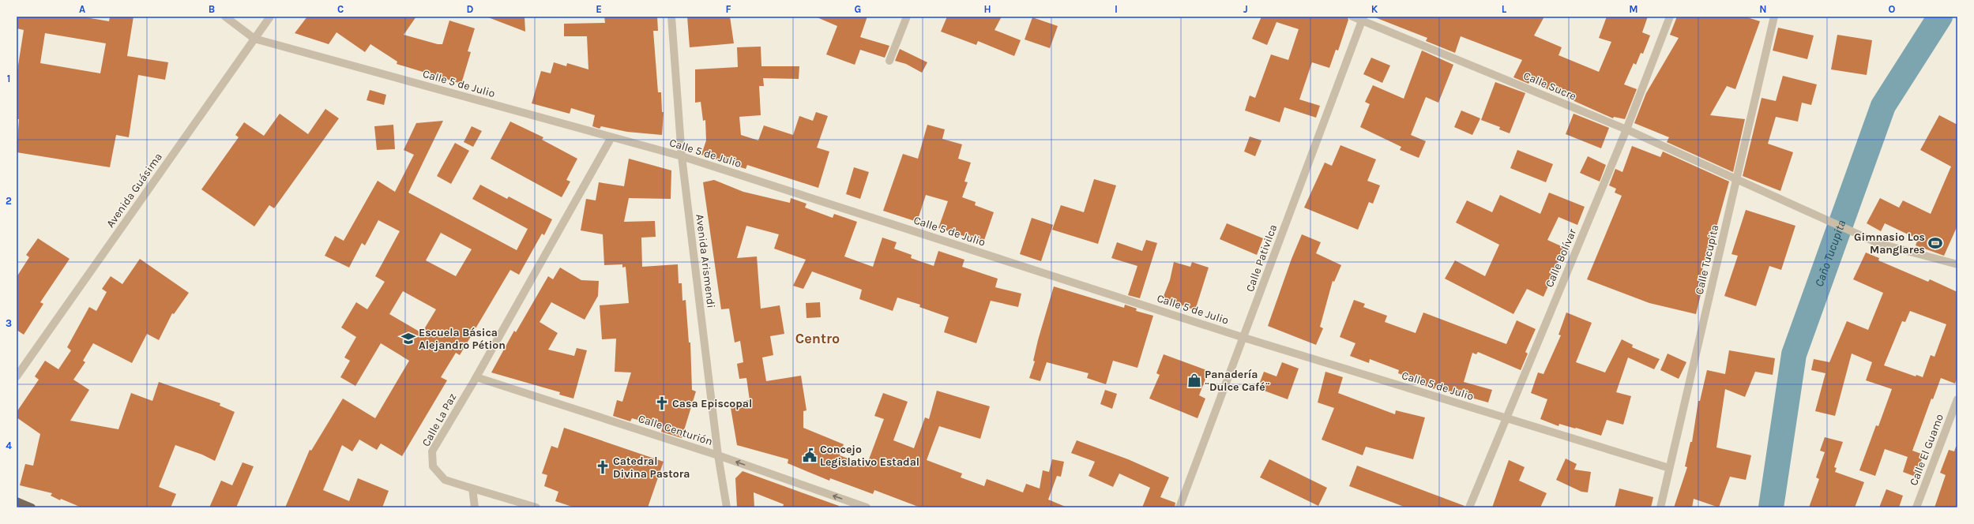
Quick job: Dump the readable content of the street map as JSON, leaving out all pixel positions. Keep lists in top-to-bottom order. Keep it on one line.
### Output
{"streets":{"street":["Calle 5 de Julio","Calle Sucre","Avenida Guásima","Calle Pativilca","Calle Bolívar","Calle Tucupita","Avenida Arismendi","Calle La Paz","Calle Centurión","Calle El Guamo"]},"crossings":[["Calle 5 de Julio","Avenida Guásima"],["Calle 5 de Julio","Calle Pativilca"],["Calle 5 de Julio","Calle Bolívar"],["Calle 5 de Julio","Calle Tucupita"],["Calle 5 de Julio","Avenida Arismendi"],["Calle 5 de Julio","Calle La Paz"],["Calle Sucre","Calle Pativilca"],["Calle Sucre","Calle Bolívar"],["Calle Sucre","Calle Tucupita"],["Avenida Arismendi","Calle Centurión"],["Calle La Paz","Calle Centurión"]],"one_way":["Calle Centurión"],"districts":["Centro"],"water":["Caño Tucupita"],"places":{"sports":["Gimnasio Los Manglares"],"school or university":["Escuela Básica Alejandro Pétion"],"shop":["Panadería ¨Dulce Café¨"],"church":["Casa Episcopal","Catedral Divina Pastora"],"public building":["Concejo Legislativo Estadal"]},"grid":{"columns":["A","B","C","D","E","F","G","H","I","J","K","L","M","N","O"],"rows":["1","2","3","4"]}}
